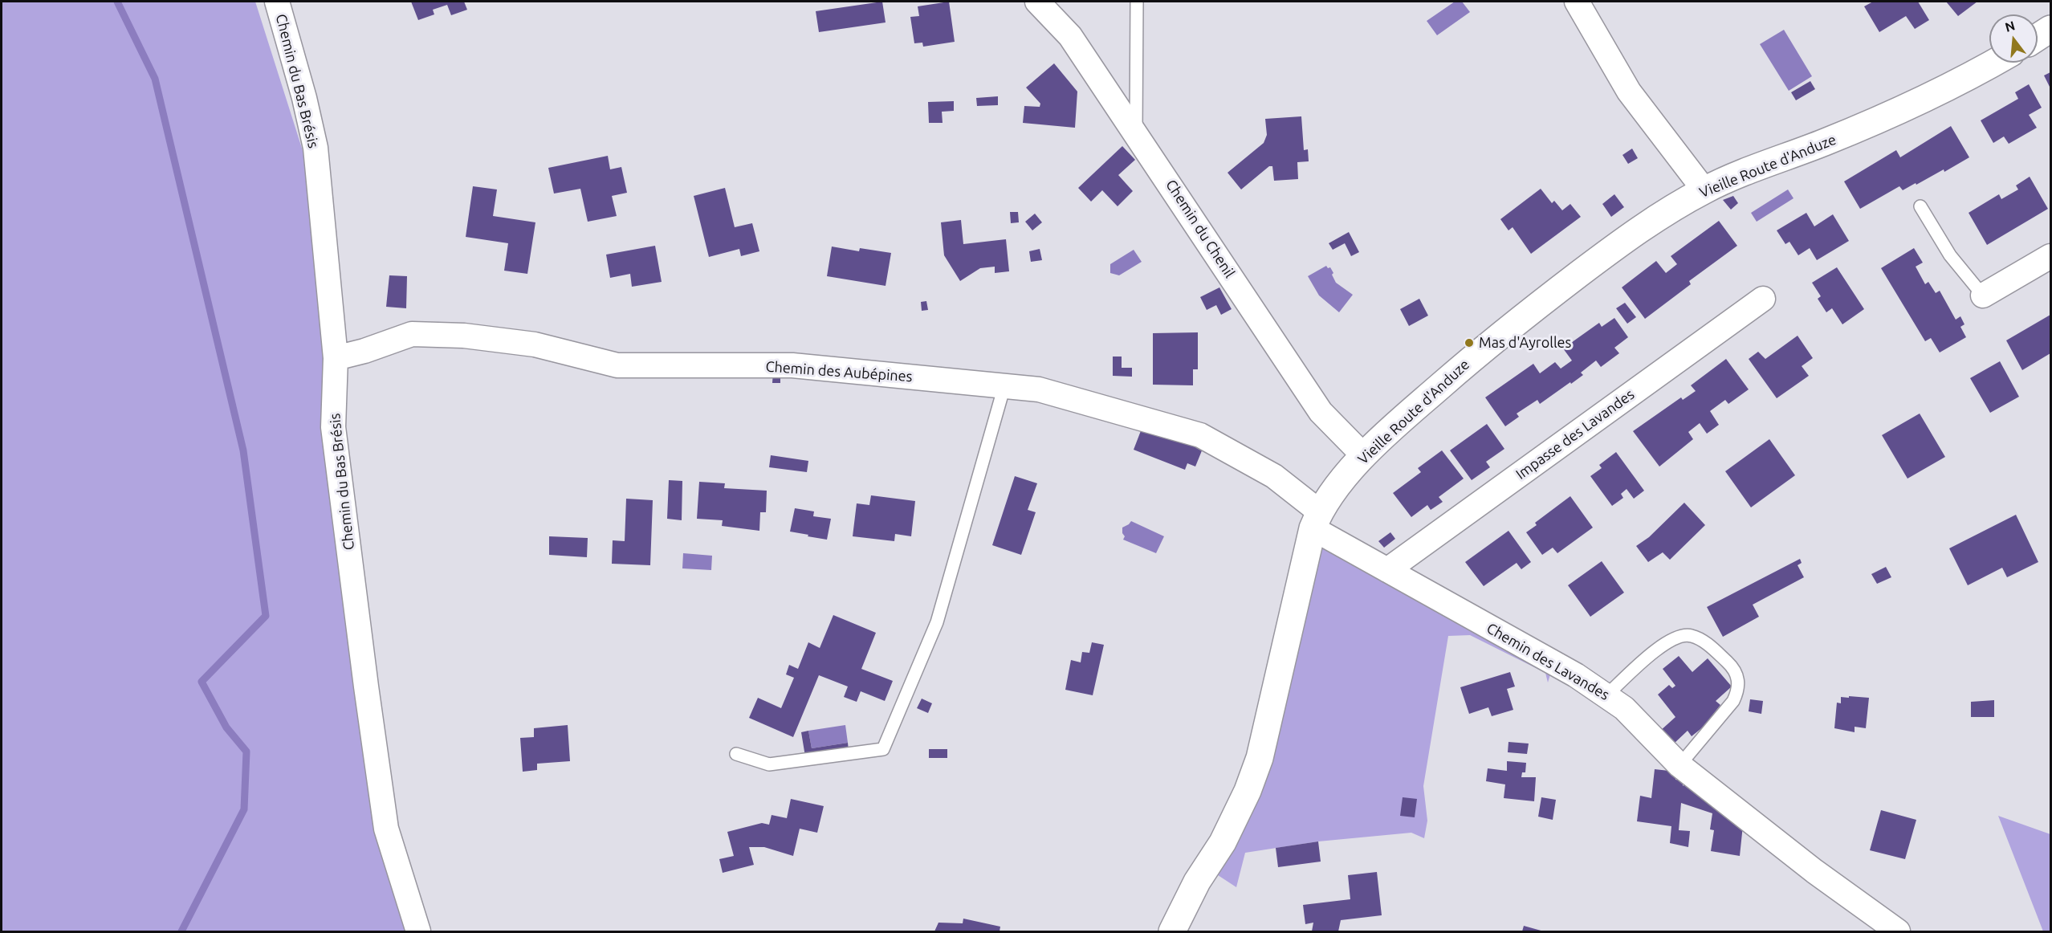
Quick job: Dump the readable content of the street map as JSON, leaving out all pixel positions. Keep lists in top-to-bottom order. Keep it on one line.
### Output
{"streets":{"street":["Chemin du Bas Brésis","Vieille Route d'Anduze","Chemin du Chenil","Chemin des Aubépines","Impasse des Lavandes","Chemin des Lavandes"]},"crossings":[["Chemin du Bas Brésis","Chemin des Aubépines"],["Vieille Route d'Anduze","Chemin du Chenil"],["Vieille Route d'Anduze","Chemin des Aubépines"],["Vieille Route d'Anduze","Chemin des Lavandes"],["Chemin des Aubépines","Chemin des Lavandes"],["Impasse des Lavandes","Chemin des Lavandes"]],"places":["Mas d'Ayrolles"],"north":"top"}
